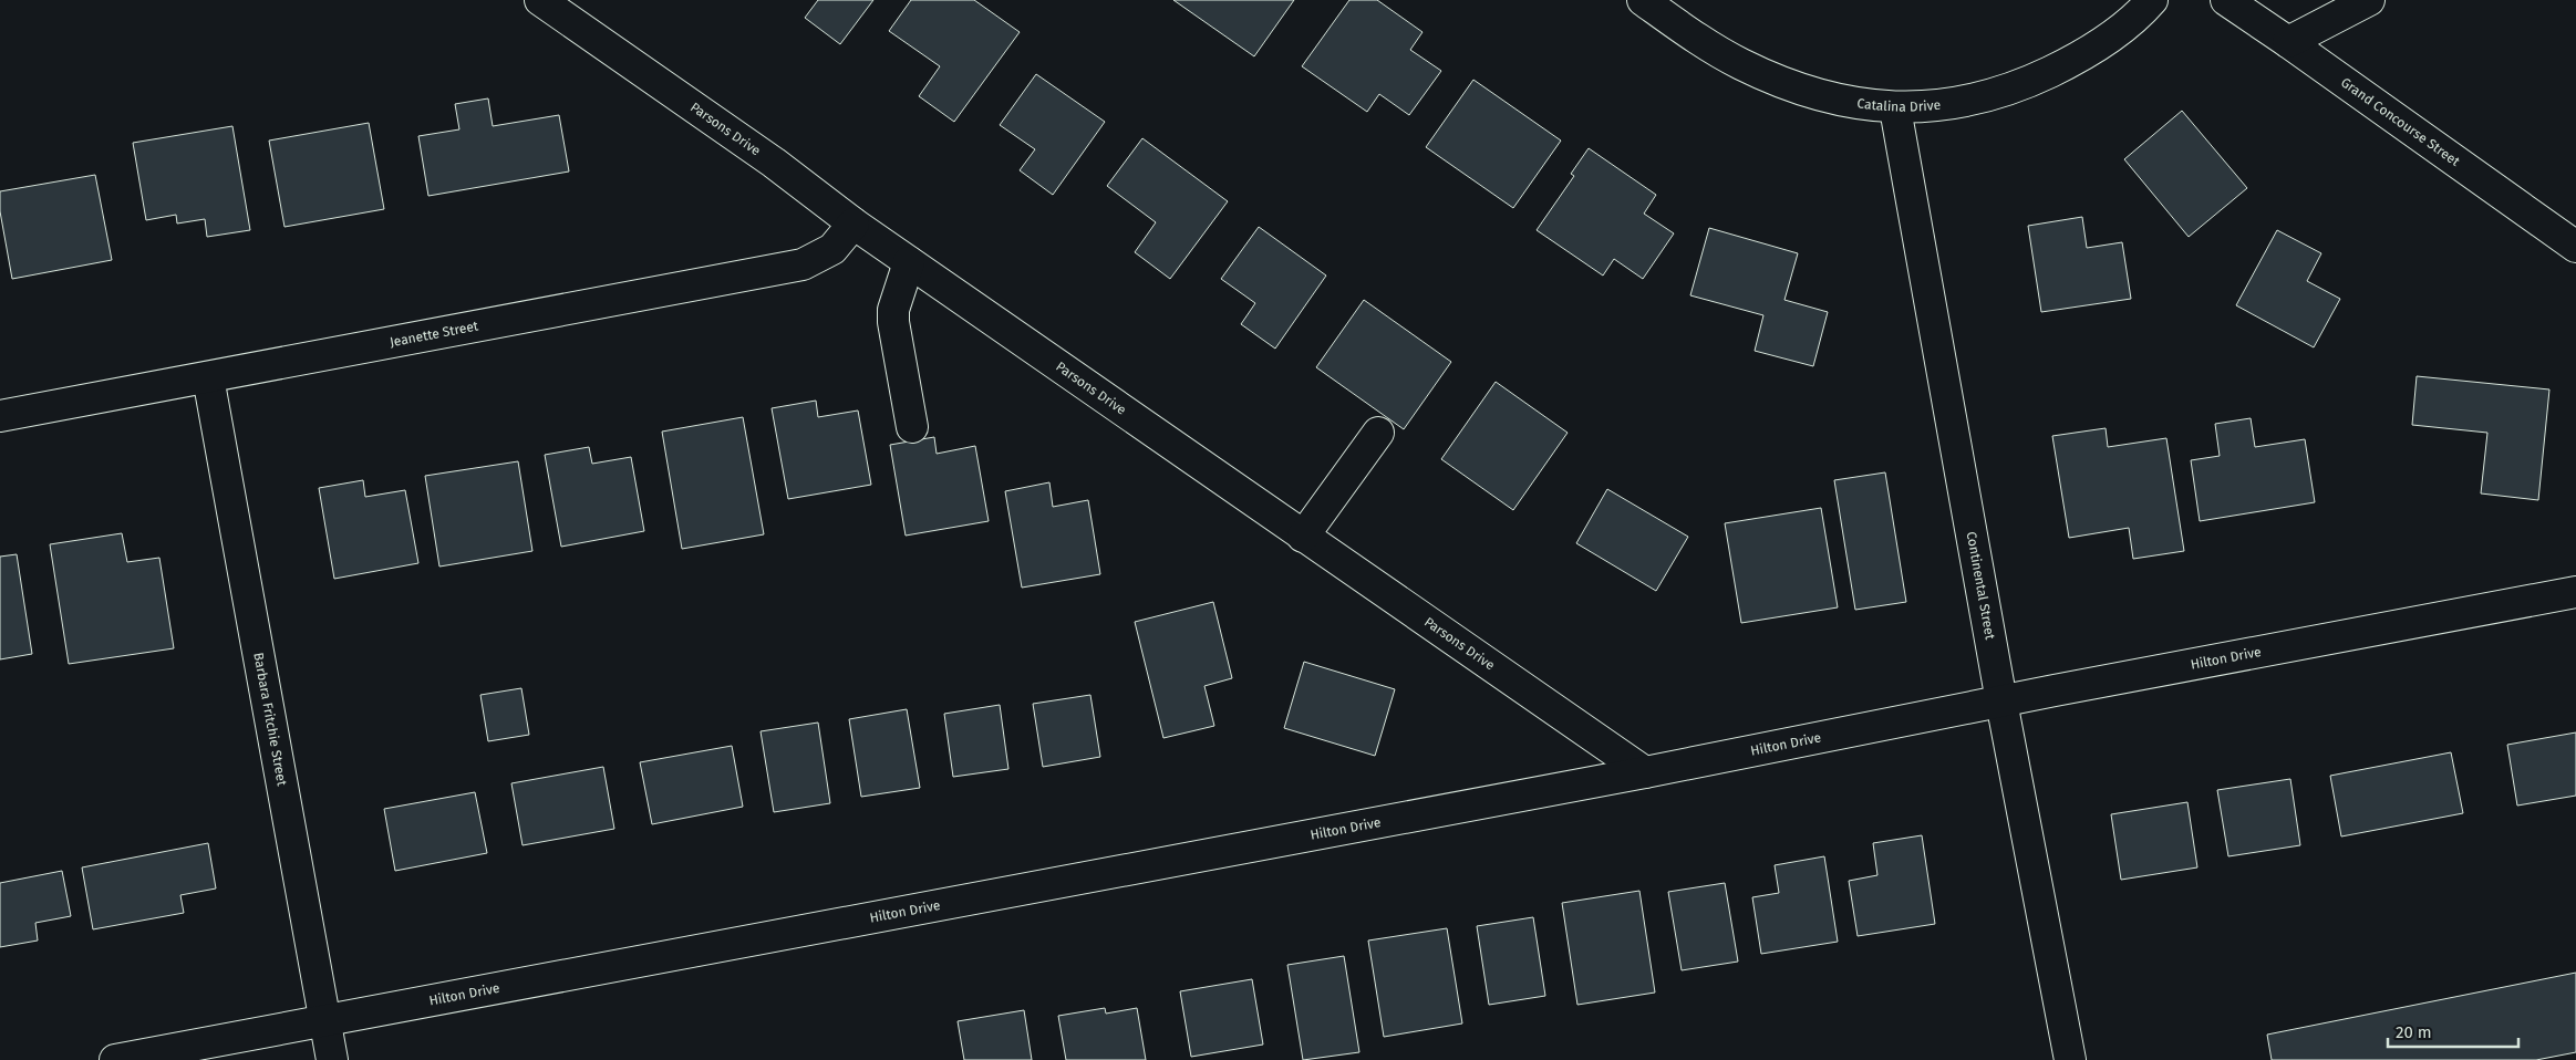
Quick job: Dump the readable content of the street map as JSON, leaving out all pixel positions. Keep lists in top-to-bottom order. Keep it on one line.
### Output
{"streets":{"street":["Catalina Drive","Grand Concourse Street","Parsons Drive","Jeanette Street","Continental Street","Hilton Drive","Barbara Fritchie Street"]},"crossings":[["Catalina Drive","Continental Street"],["Parsons Drive","Jeanette Street"],["Parsons Drive","Hilton Drive"],["Jeanette Street","Barbara Fritchie Street"],["Continental Street","Hilton Drive"],["Hilton Drive","Barbara Fritchie Street"]],"scale_bar":"20 m"}
